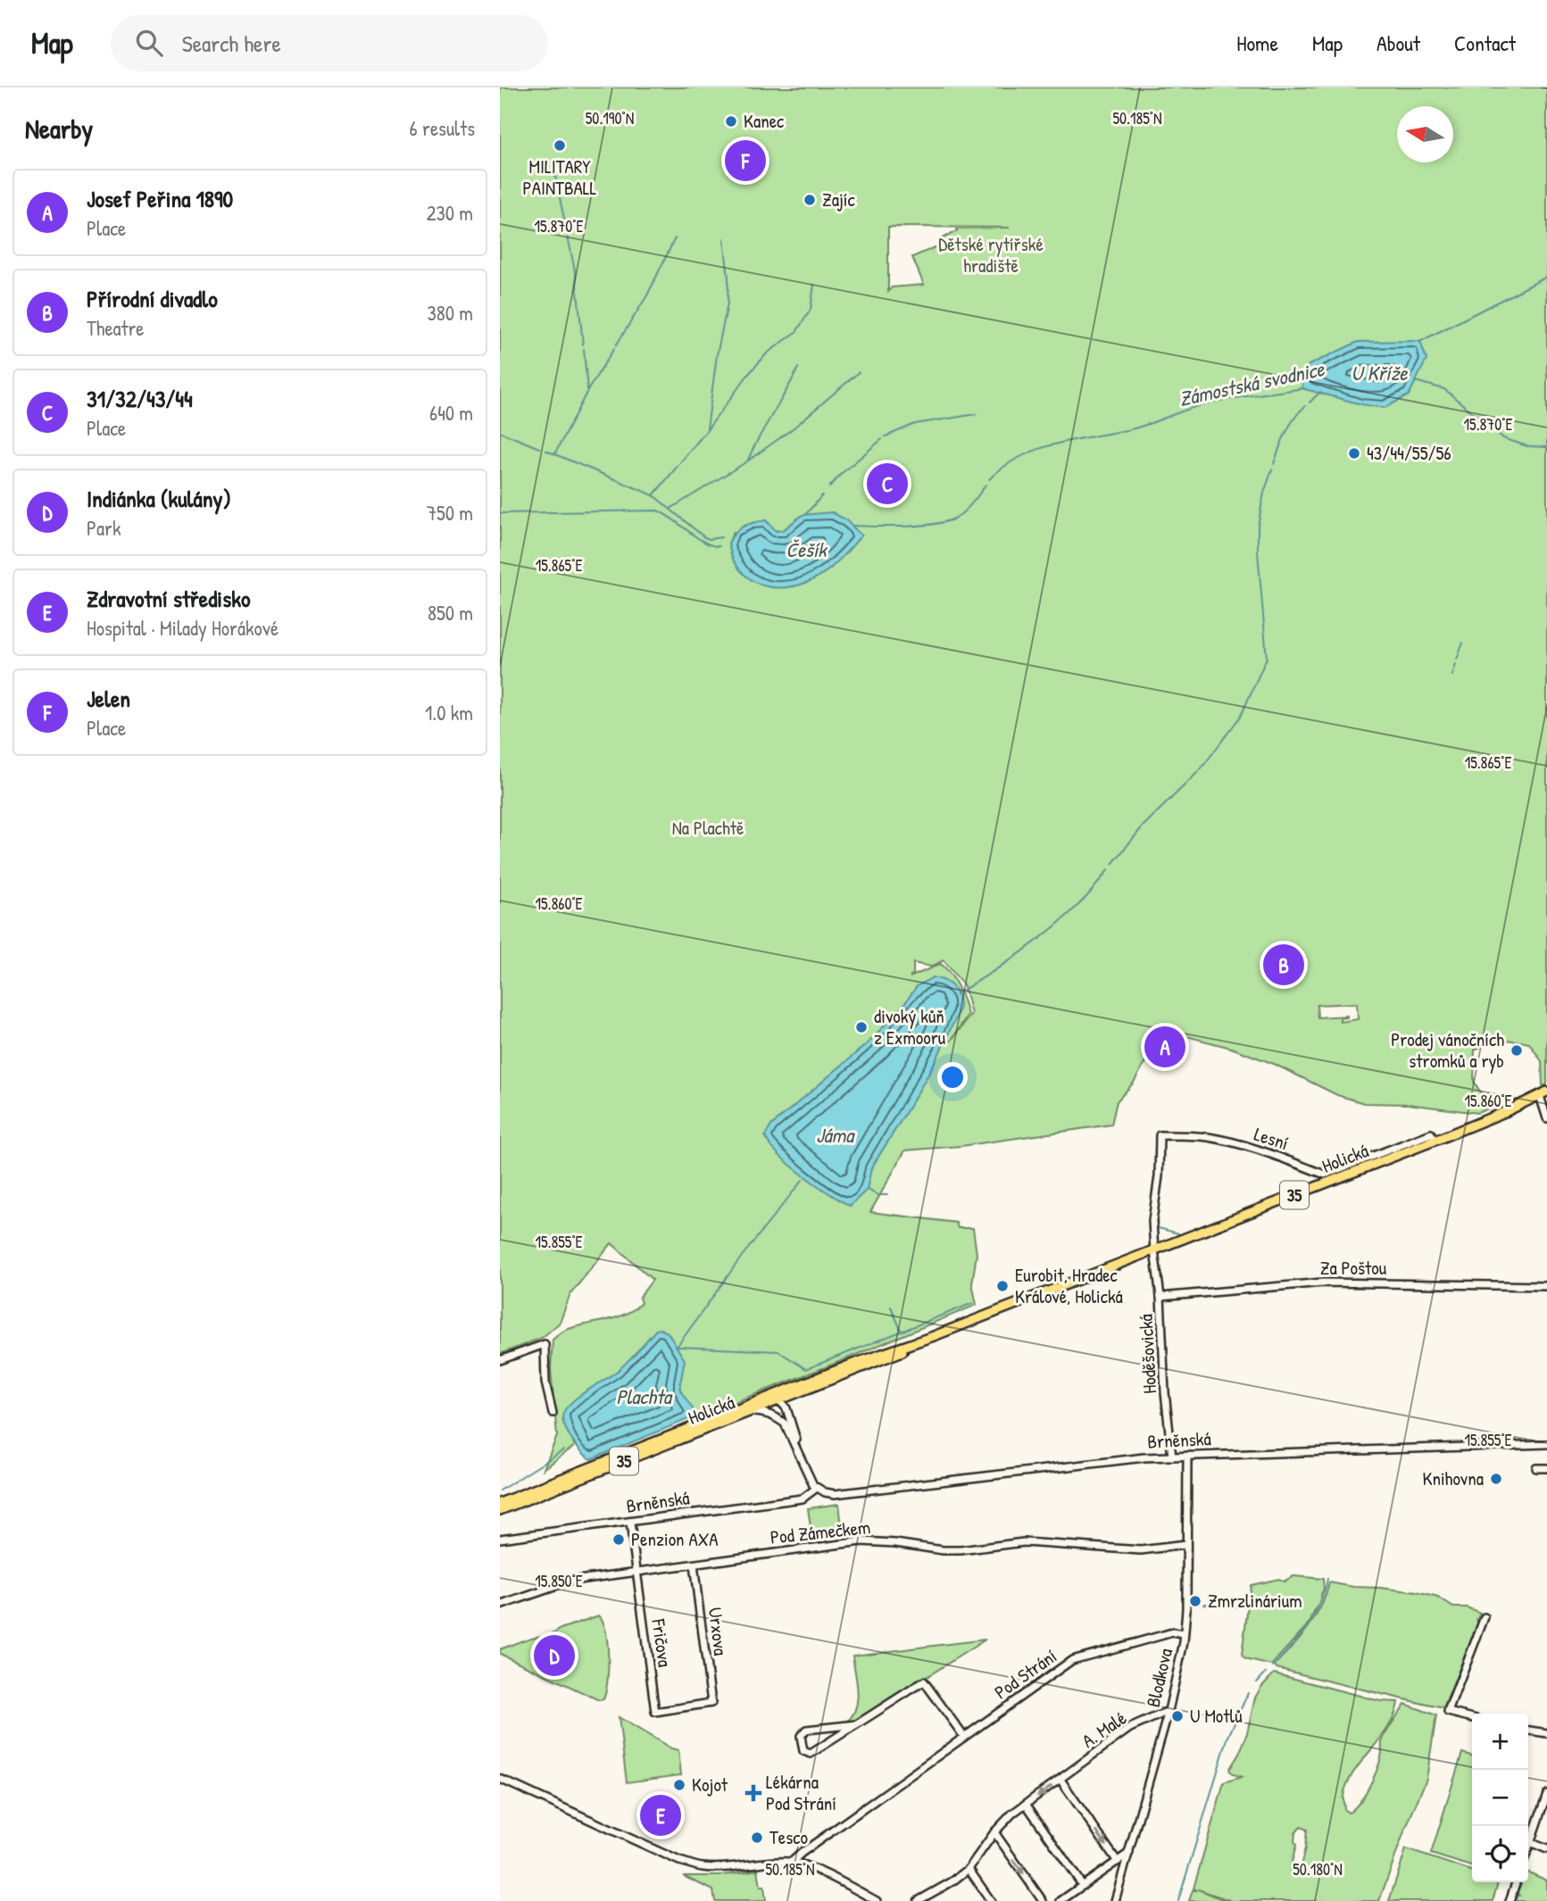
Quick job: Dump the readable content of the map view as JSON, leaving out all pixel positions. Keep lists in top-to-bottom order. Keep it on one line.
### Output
{"streets":{"main road":["Holická","35"],"street":["Lesní","Za Poštou","Hoděšovická","Brněnská","Pod Zámečkem","Urxova","Fričova","Pod Strání","Blodkova","A. Malé"]},"crossings":[["Lesní","Holická"],["Lesní","Hoděšovická"],["Holická","Hoděšovická"],["Za Poštou","Hoděšovická"],["Hoděšovická","Brněnská"],["Brněnská","Fričova"],["Brněnská","Blodkova"],["Pod Zámečkem","Urxova"],["Pod Zámečkem","Fričova"],["Pod Zámečkem","Blodkova"],["Urxova","Fričova"],["Pod Strání","Blodkova"],["Blodkova","A. Malé"]],"water":["U Kříže","Zámostská svodnice","Češík","Jáma","Plachta"],"parks":["Dětské rytířské hradiště","Na Plachtě"],"places":{"other":["Kanec","MILITARY PAINTBALL","Zajíc","43/44/55/56","divoký kůň z Exmooru","Prodej vánočních stromků a ryb","Eurobit, Hradec Králové, Holická","Knihovna","Penzion AXA","Zmrzlinárium","U Motlů","Kojot","Tesco"],"health":["Lékárna Pod Strání"]},"north":"left","page":{"header":"Map","search":"Search here","nav":["Home","Map","About","Contact"],"heading":["Nearby","6 results"],"pins":["F","C","B","A","D","E"],"list":[{"mark":"A","name":"Josef Peřina 1890","note":"Place","value":"230 m"},{"mark":"B","name":"Přírodní divadlo","note":"Theatre","value":"380 m"},{"mark":"C","name":"31/32/43/44","note":"Place","value":"640 m"},{"mark":"D","name":"Indiánka (kulány)","note":"Park","value":"750 m"},{"mark":"E","name":"Zdravotní středisko","note":"Hospital · Milady Horákové","value":"850 m"},{"mark":"F","name":"Jelen","note":"Place","value":"1.0 km"}],"map_buttons":["+","−"]},"coordinates":["50.190°N","50.185°N","15.870°E","15.865°E","15.860°E","15.855°E","15.850°E","50.180°N"]}
